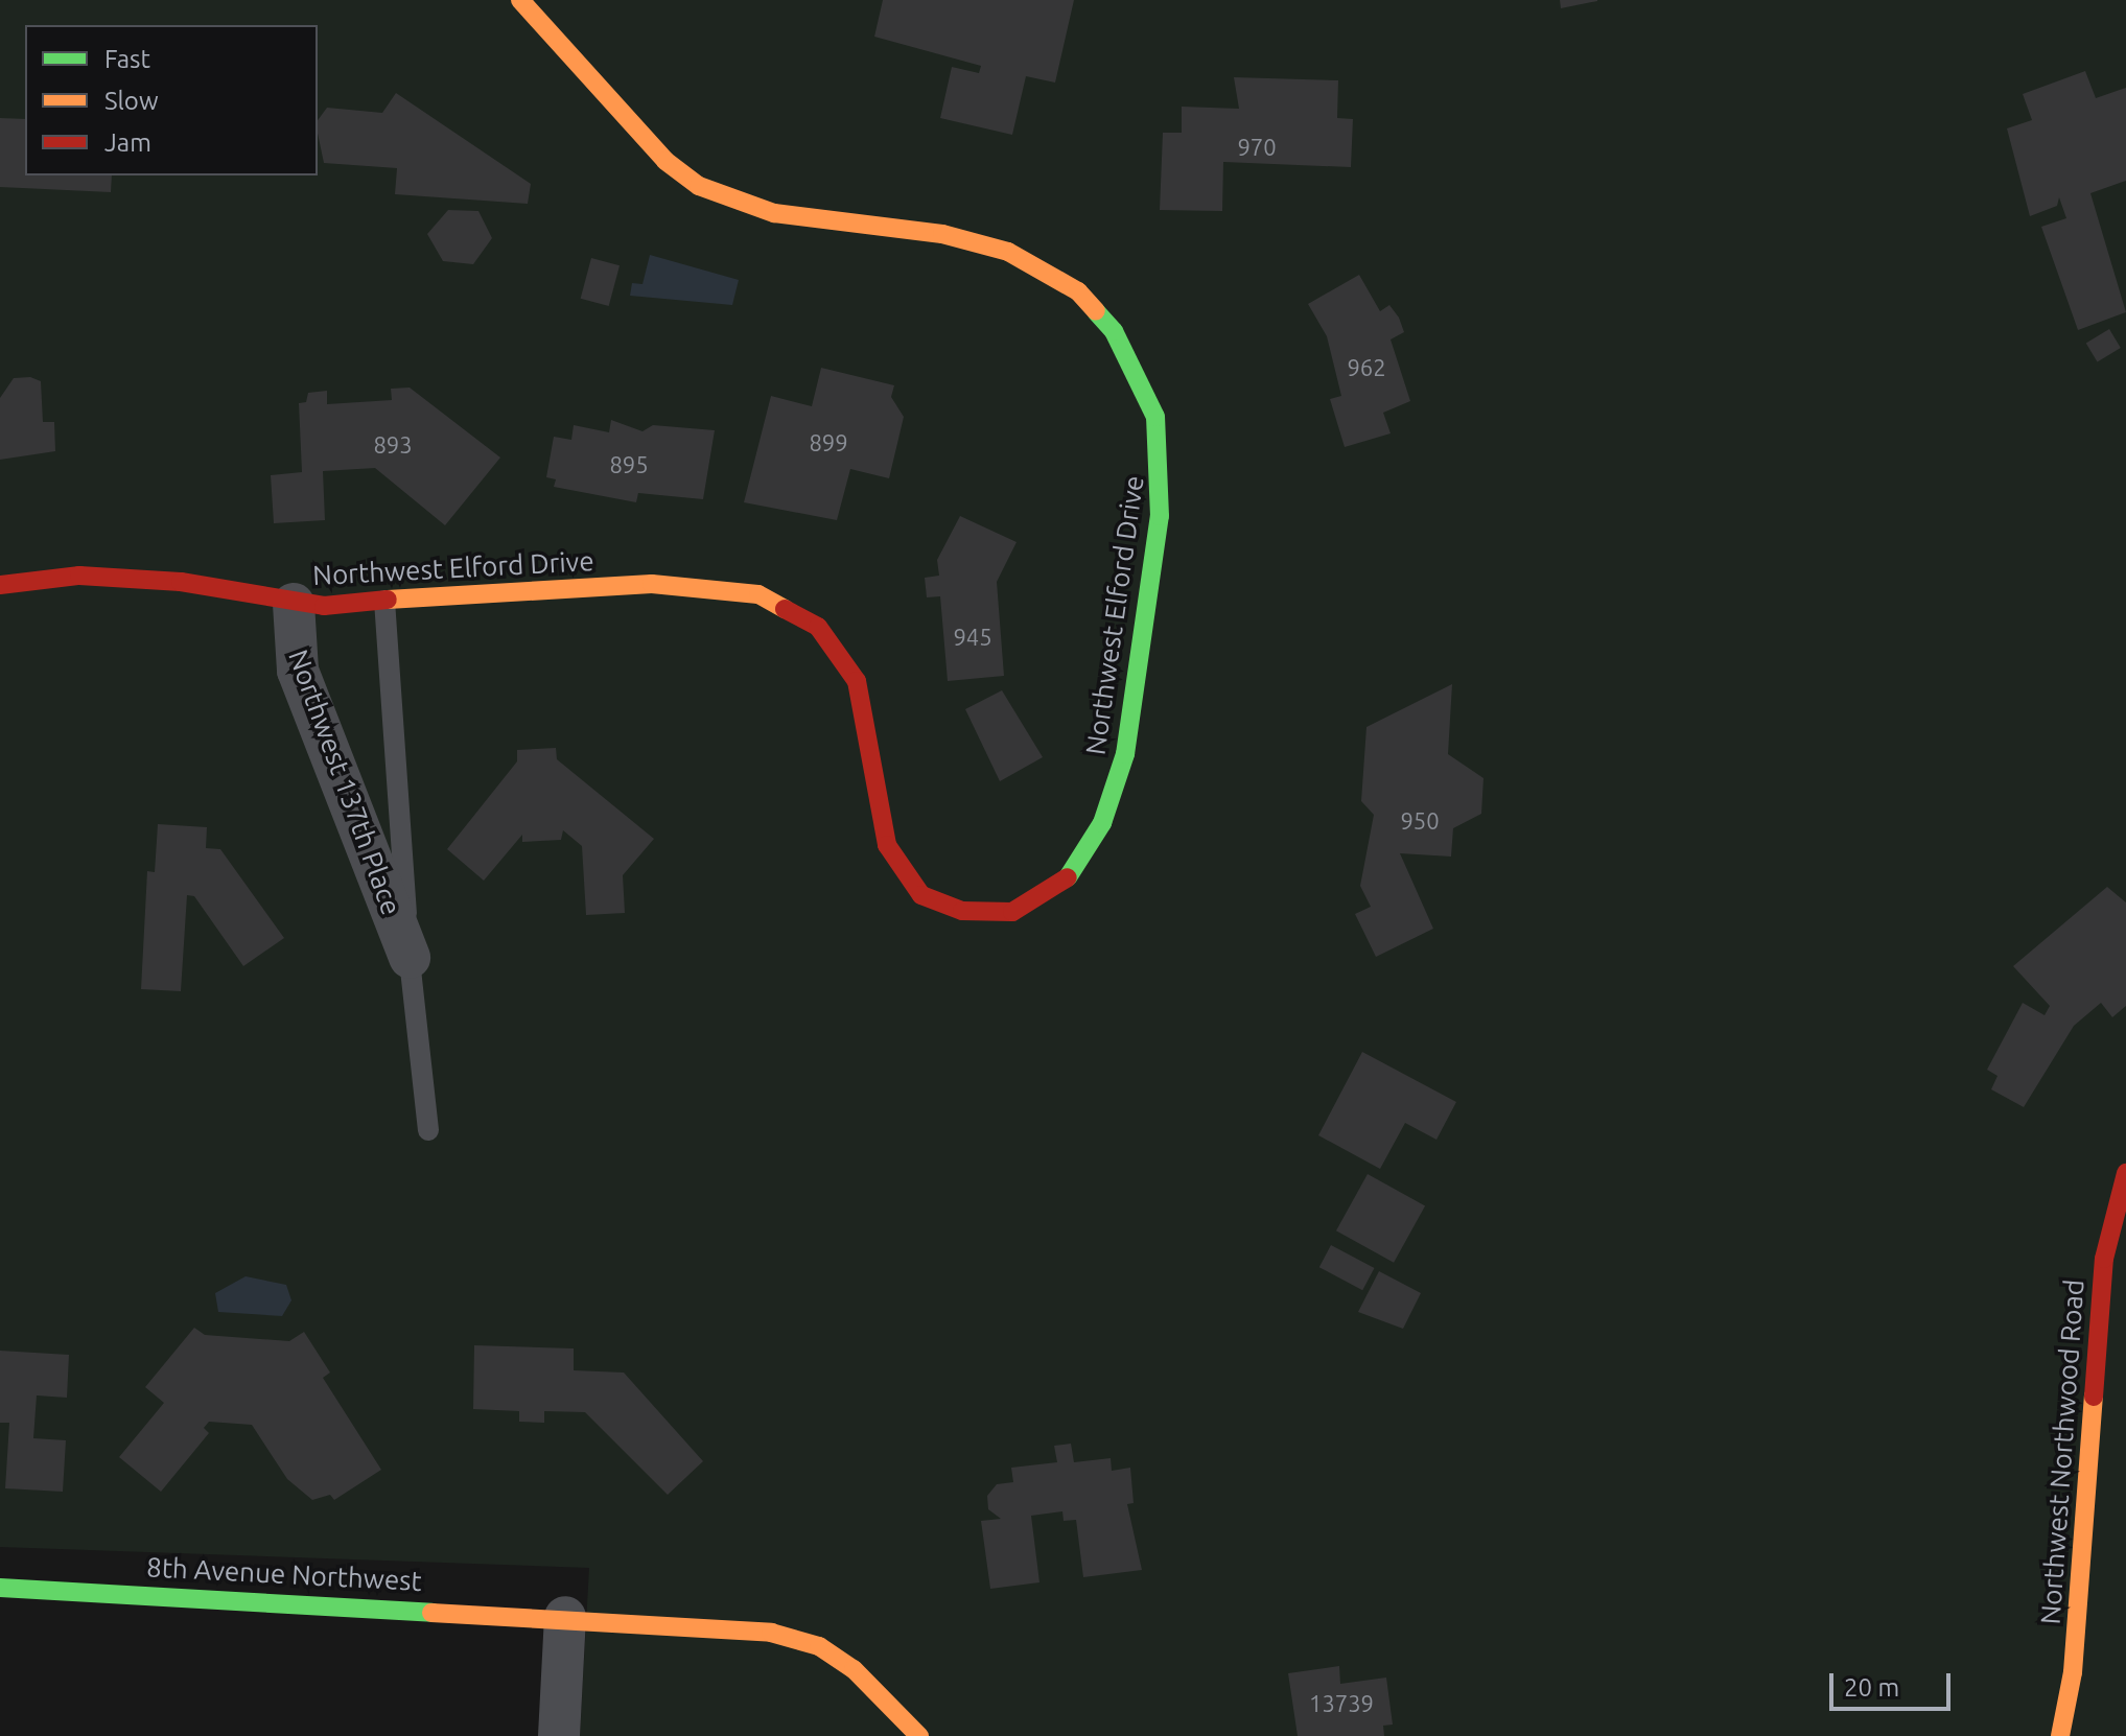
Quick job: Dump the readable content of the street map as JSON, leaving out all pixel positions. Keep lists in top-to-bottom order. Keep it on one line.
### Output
{"streets":{"street":["Northwest Elford Drive","Northwest 137th Place","Northwest Northwood Road","8th Avenue Northwest"]},"crossings":[["Northwest Elford Drive","Northwest 137th Place"]],"house_numbers":["970","962","899","893","895","945","950","13739"],"legend":["Fast","Slow","Jam"],"scale_bar":"20 m"}
